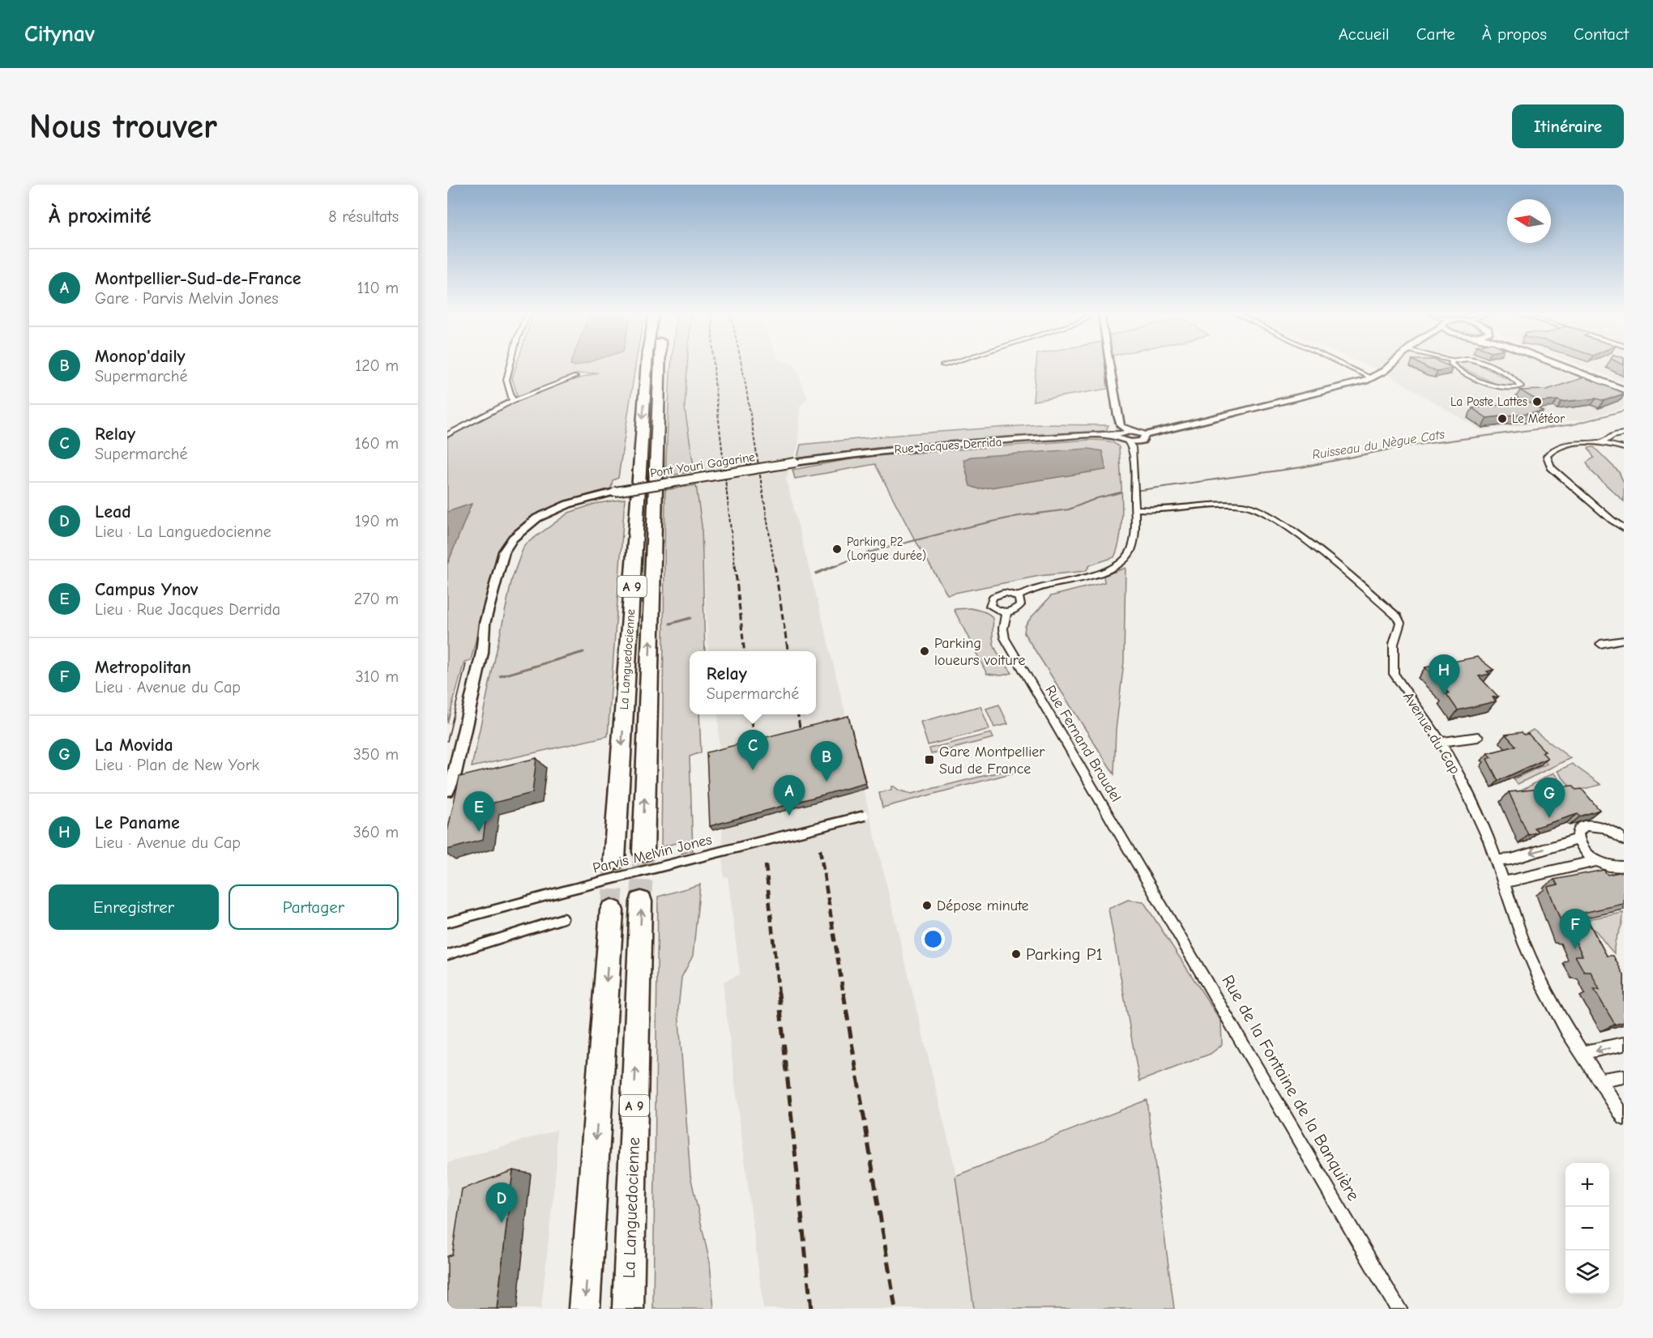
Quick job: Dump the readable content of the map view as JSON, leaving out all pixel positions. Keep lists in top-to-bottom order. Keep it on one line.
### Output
{"streets":{"highway":["A 9","La Languedocienne"],"street":["Rue Jacques Derrida","Pont Youri Gagarine","Avenue du Cap","Rue Fernand Braudel","Parvis Melvin Jones","Rue de la Fontaine de la Banquière"]},"crossings":[["Rue Jacques Derrida","Pont Youri Gagarine"],["Rue Fernand Braudel","Rue de la Fontaine de la Banquière"]],"water":["Ruisseau du Nègue Cats"],"places":{"other":["La Poste Lattes","Le Météor","Parking P2 (Longue durée)","Parking loueurs voiture","Dépose minute","Parking P1"],"transit":["Gare Montpellier Sud de France"]},"north":"left","page":{"header":"Citynav","nav":["Accueil","Carte","À propos","Contact"],"buttons":["Itinéraire",["Enregistrer","Partager"]],"title":"Nous trouver","heading":["À proximité","8 résultats"],"list":[{"mark":"A","name":"Montpellier-Sud-de-France","note":"Gare · Parvis Melvin Jones","value":"110 m"},{"mark":"B","name":"Monop'daily","note":"Supermarché","value":"120 m"},{"mark":"C","name":"Relay","note":"Supermarché","value":"160 m"},{"mark":"D","name":"Lead","note":"Lieu · La Languedocienne","value":"190 m"},{"mark":"E","name":"Campus Ynov","note":"Lieu · Rue Jacques Derrida","value":"270 m"},{"mark":"F","name":"Metropolitan","note":"Lieu · Avenue du Cap","value":"310 m"},{"mark":"G","name":"La Movida","note":"Lieu · Plan de New York","value":"350 m"},{"mark":"H","name":"Le Paname","note":"Lieu · Avenue du Cap","value":"360 m"}],"popup":["Relay","Supermarché"],"pins":["H","C","B","A","G","E","F","D"],"map_buttons":["+","−"]}}
